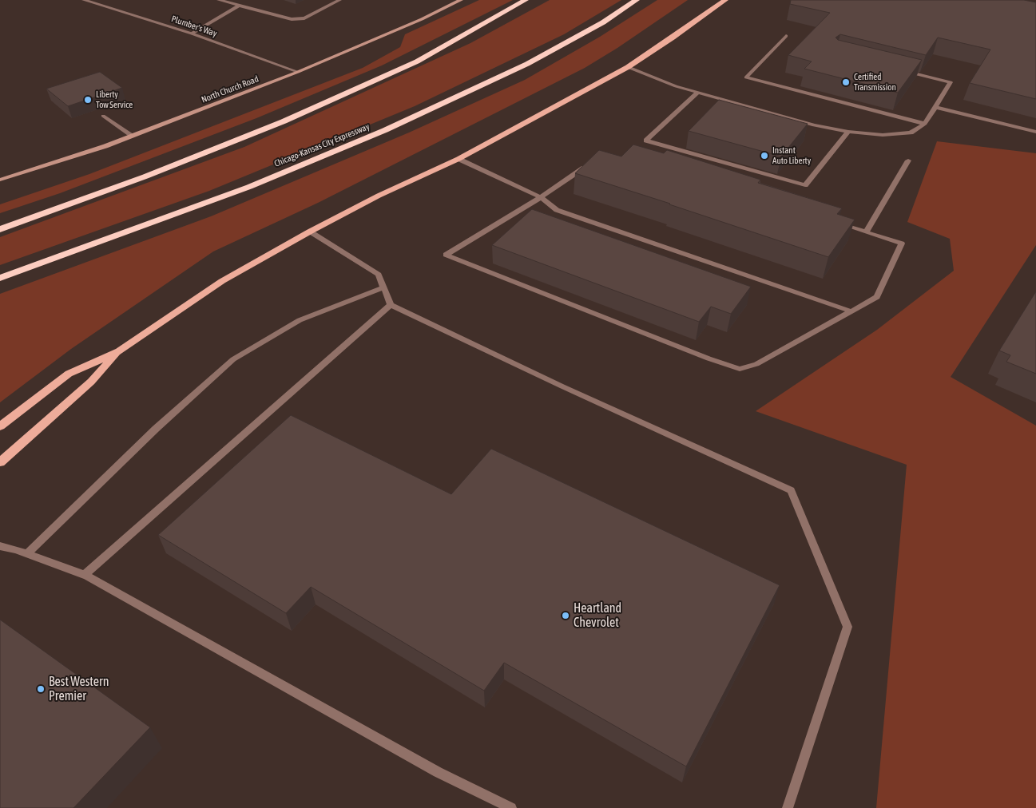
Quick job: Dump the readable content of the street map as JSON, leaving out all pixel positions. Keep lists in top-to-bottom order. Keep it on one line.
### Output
{"streets":{"highway":["Chicago-Kansas City Expressway"],"main road":["North Church Road"],"street":["Plumber's Way"]},"crossings":[["Plumber's Way","North Church Road"]],"places":["Certified Transmission","Liberty Tow Service","Instant Auto Liberty","Heartland Chevrolet","Best Western Premier"]}
